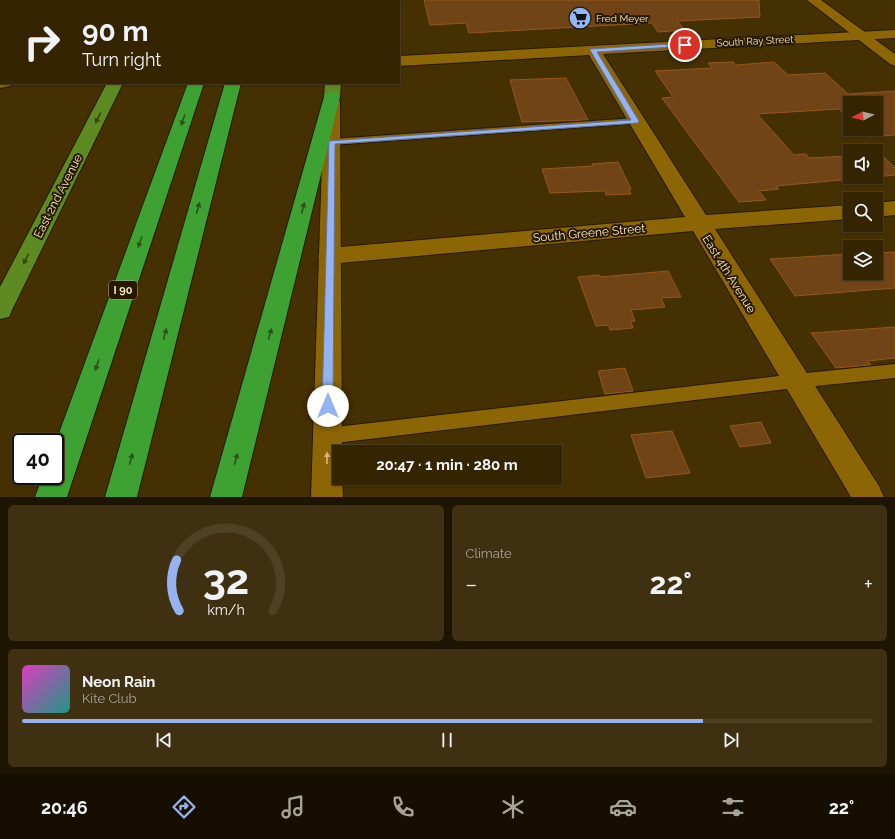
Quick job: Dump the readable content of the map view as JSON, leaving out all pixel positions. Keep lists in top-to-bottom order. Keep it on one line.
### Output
{"streets":{"highway":["I 90"],"main road":["East 2nd Avenue"],"street":["South Ray Street","South Greene Street","East 4th Avenue"]},"crossings":[["South Ray Street","East 4th Avenue"],["South Greene Street","East 4th Avenue"]],"one_way":["East 2nd Avenue"],"places":{"supermarket":["Fred Meyer"]},"north":"left","page":{"turn":["90 m","Turn right"],"limit":"40","trip":"20:47 · 1 min · 280 m","tile":"Climate","heat":["−","22°","+"],"song":["Neon Rain","Kite Club"],"tabs":["20:46","22°"],"gauge":["32","km/h"]}}
